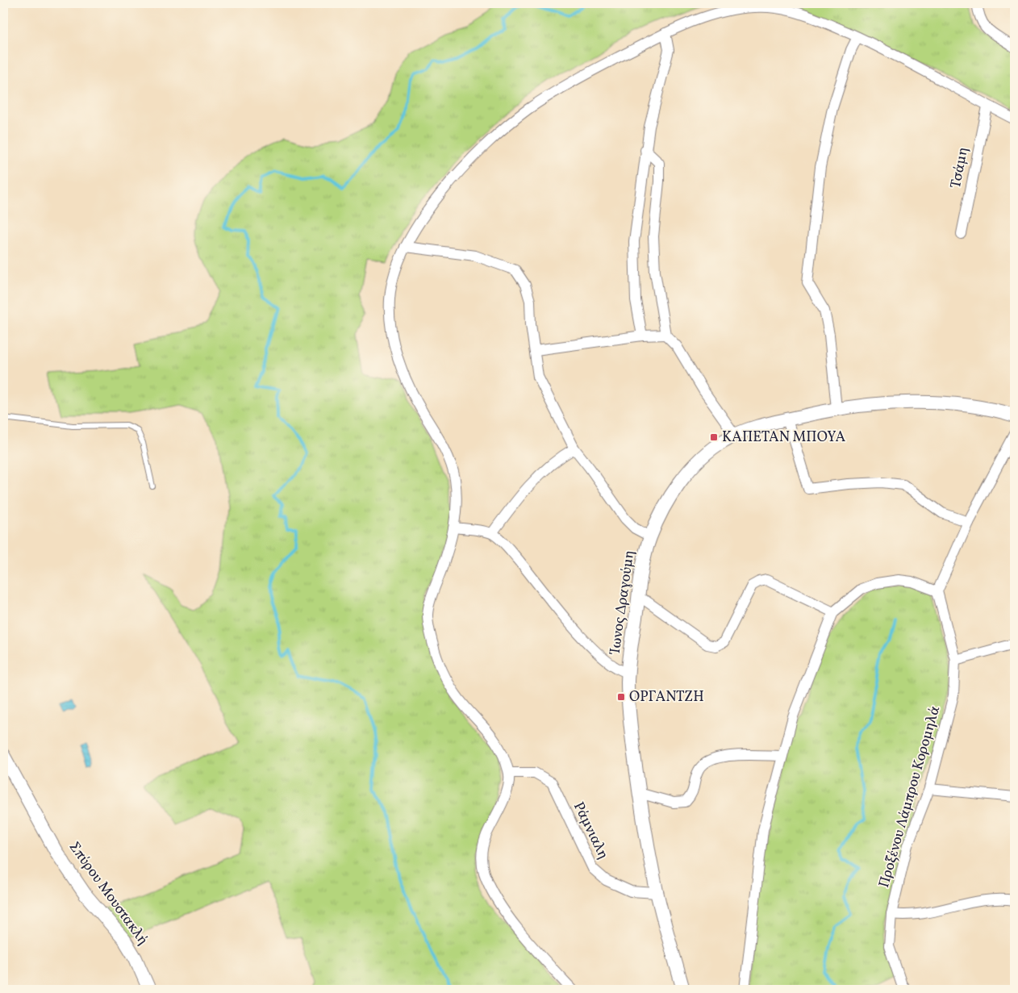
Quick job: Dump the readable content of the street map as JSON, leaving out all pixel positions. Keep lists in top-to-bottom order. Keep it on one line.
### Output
{"streets":{"street":["Τσάμη","Ίωνος Δραγούμη","Προξένου Λάμπρου Κορομηλά","Ράμνιαλη","Σπύρου Μουστακλή"]},"crossings":[["Ίωνος Δραγούμη","Ράμνιαλη"]],"places":{"transit":["ΚΑΠΕΤΑΝ ΜΠΟΥΑ","ΟΡΓΑΝΤΖΗ"]}}
